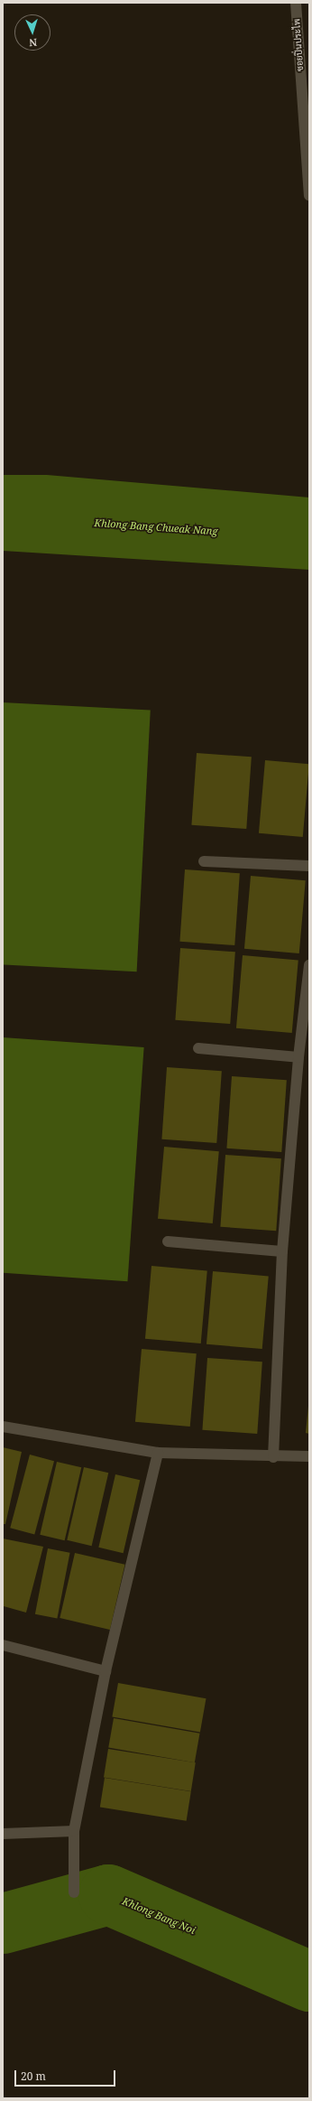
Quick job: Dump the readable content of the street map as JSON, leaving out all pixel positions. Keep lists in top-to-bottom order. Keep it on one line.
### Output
{"streets":{"street":["ซอยปิ่นประไพ"]},"water":["Khlong Bang Chueak Nang","Khlong Bang Noi"],"scale_bar":"20 m","north":"bottom"}
